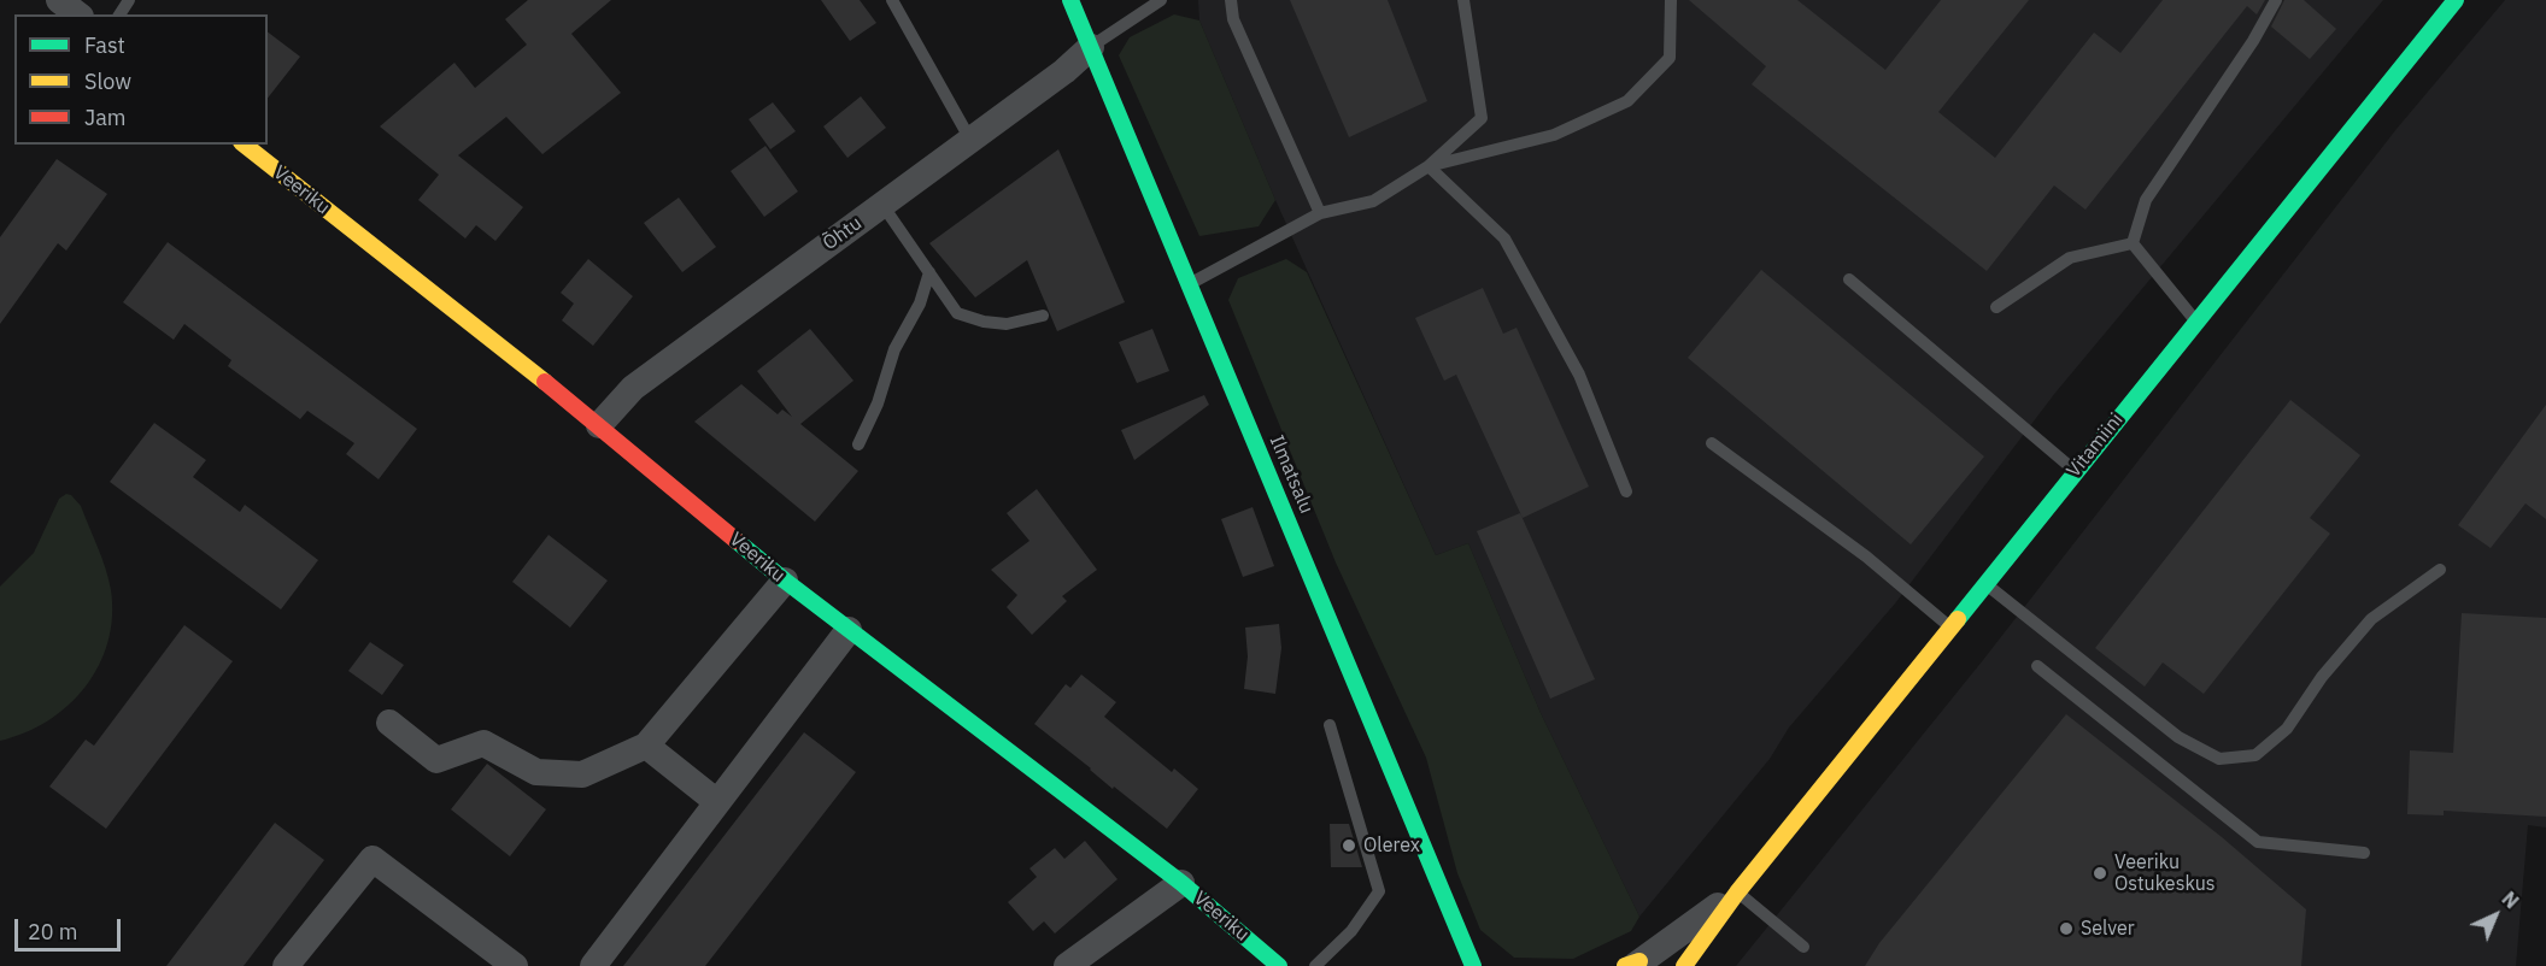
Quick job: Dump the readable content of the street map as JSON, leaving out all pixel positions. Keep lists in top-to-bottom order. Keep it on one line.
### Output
{"streets":{"street":["Veeriku","Õhtu","Vitamiini","Ilmatsalu"]},"crossings":[["Veeriku","Õhtu"],["Õhtu","Ilmatsalu"]],"places":["Olerex","Veeriku Ostukeskus","Selver"],"legend":["Fast","Slow","Jam"],"scale_bar":"20 m","north":"top right"}
